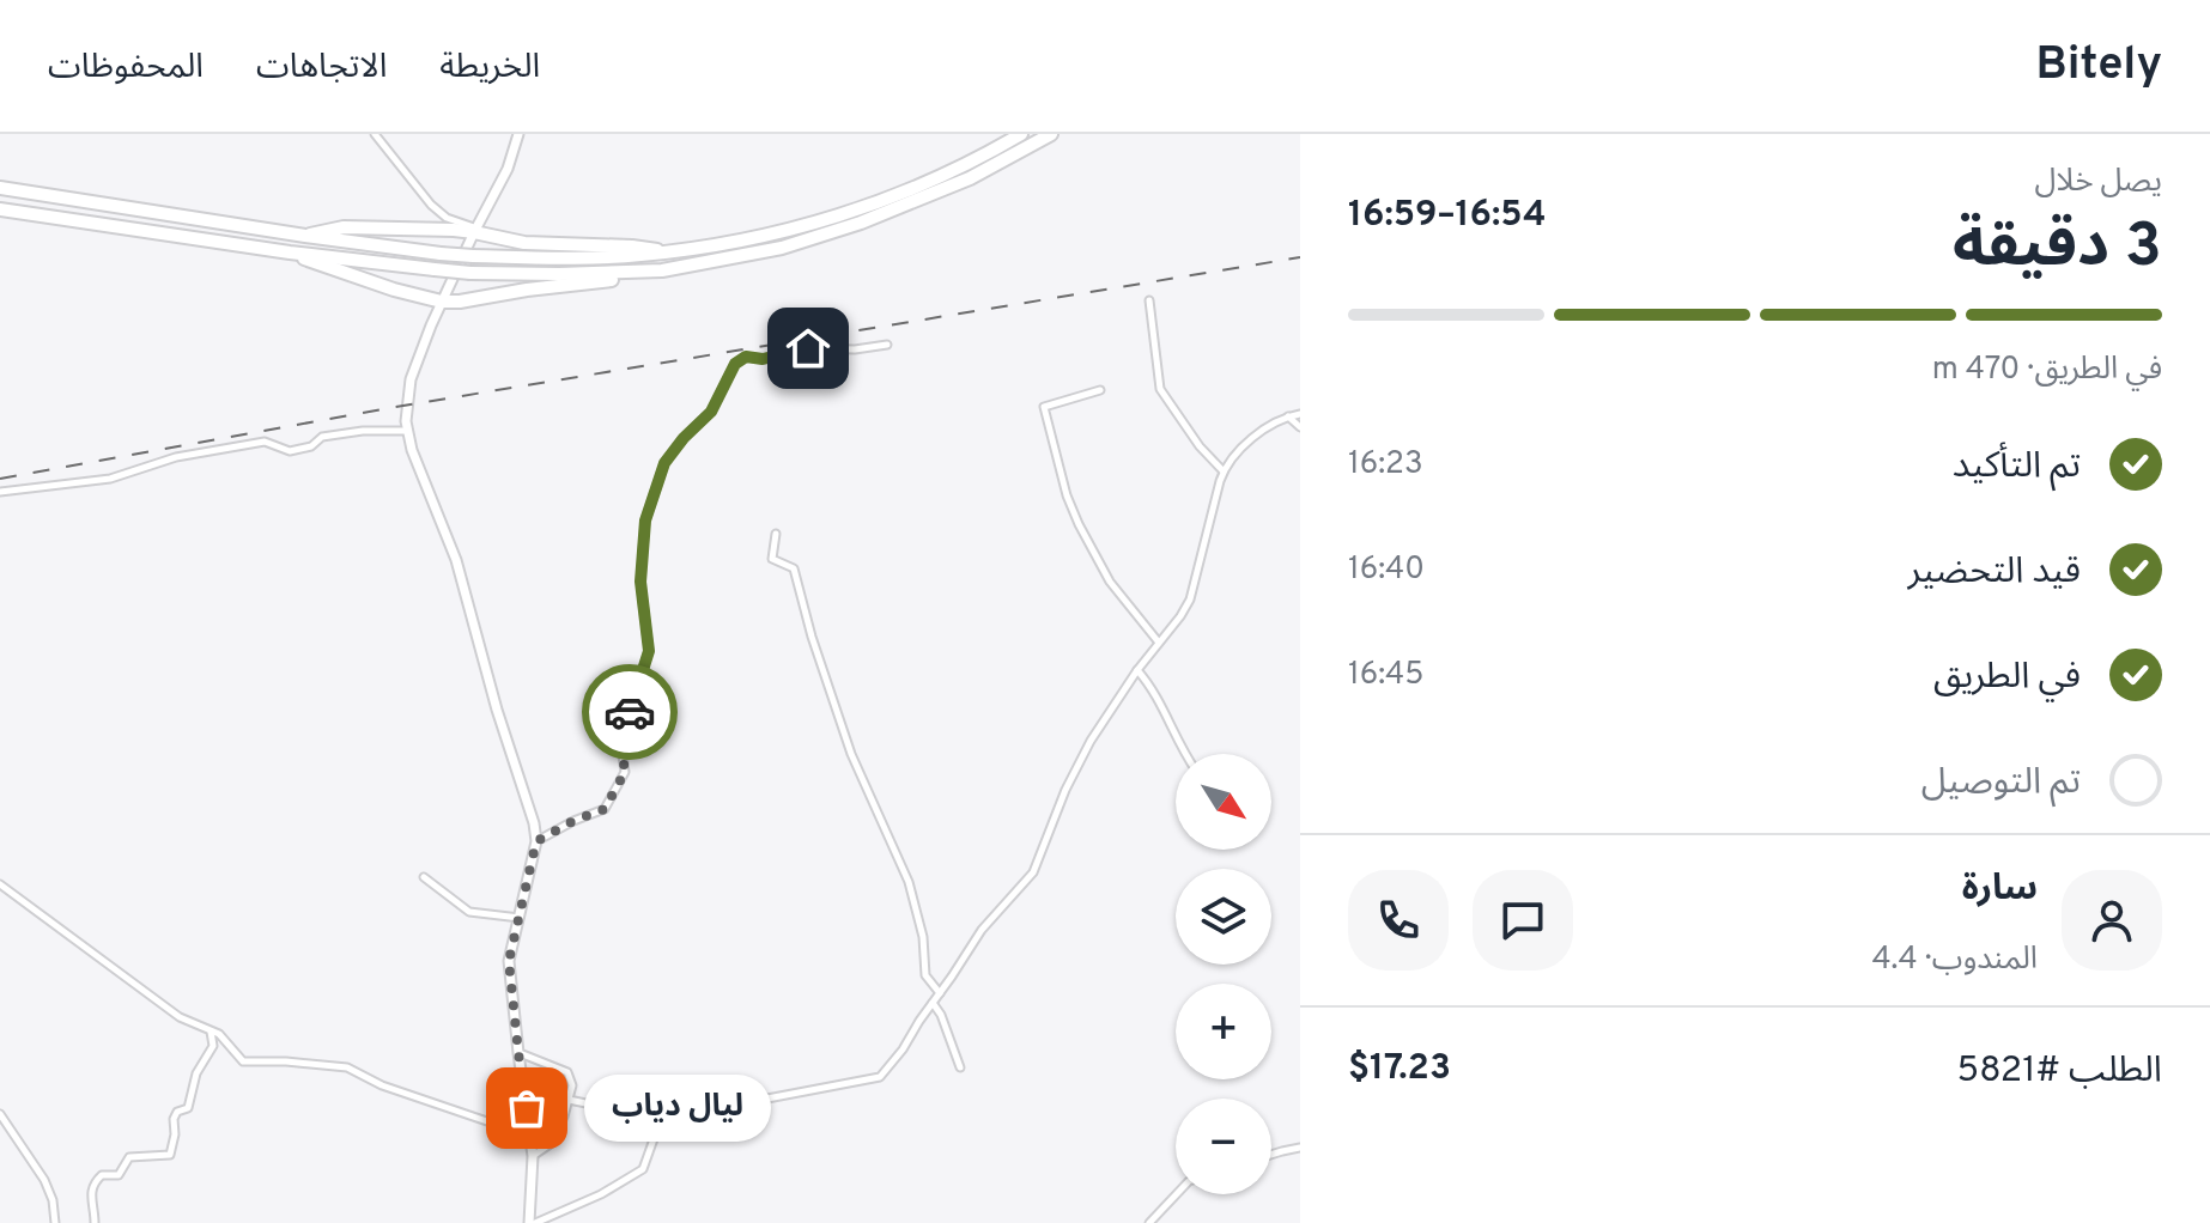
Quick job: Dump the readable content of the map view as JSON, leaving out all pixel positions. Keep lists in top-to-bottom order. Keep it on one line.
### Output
{"places":["ليال دياب"],"north":"bottom right","page":{"header":"Bitely","nav":["الخريطة","الاتجاهات","المحفوظات"],"heading":["3 دقيقة","يصل خلال","16:54–16:59"],"panel":["سارة","المندوب · 4.4","الطلب #5821","$17.23"],"bar":"في الطريق · 470 m","list":[["تم التأكيد","16:23"],["قيد التحضير","16:40"],["في الطريق","16:45"],"تم التوصيل"],"map_buttons":["+","−"],"bubble":"ليال دياب"}}
